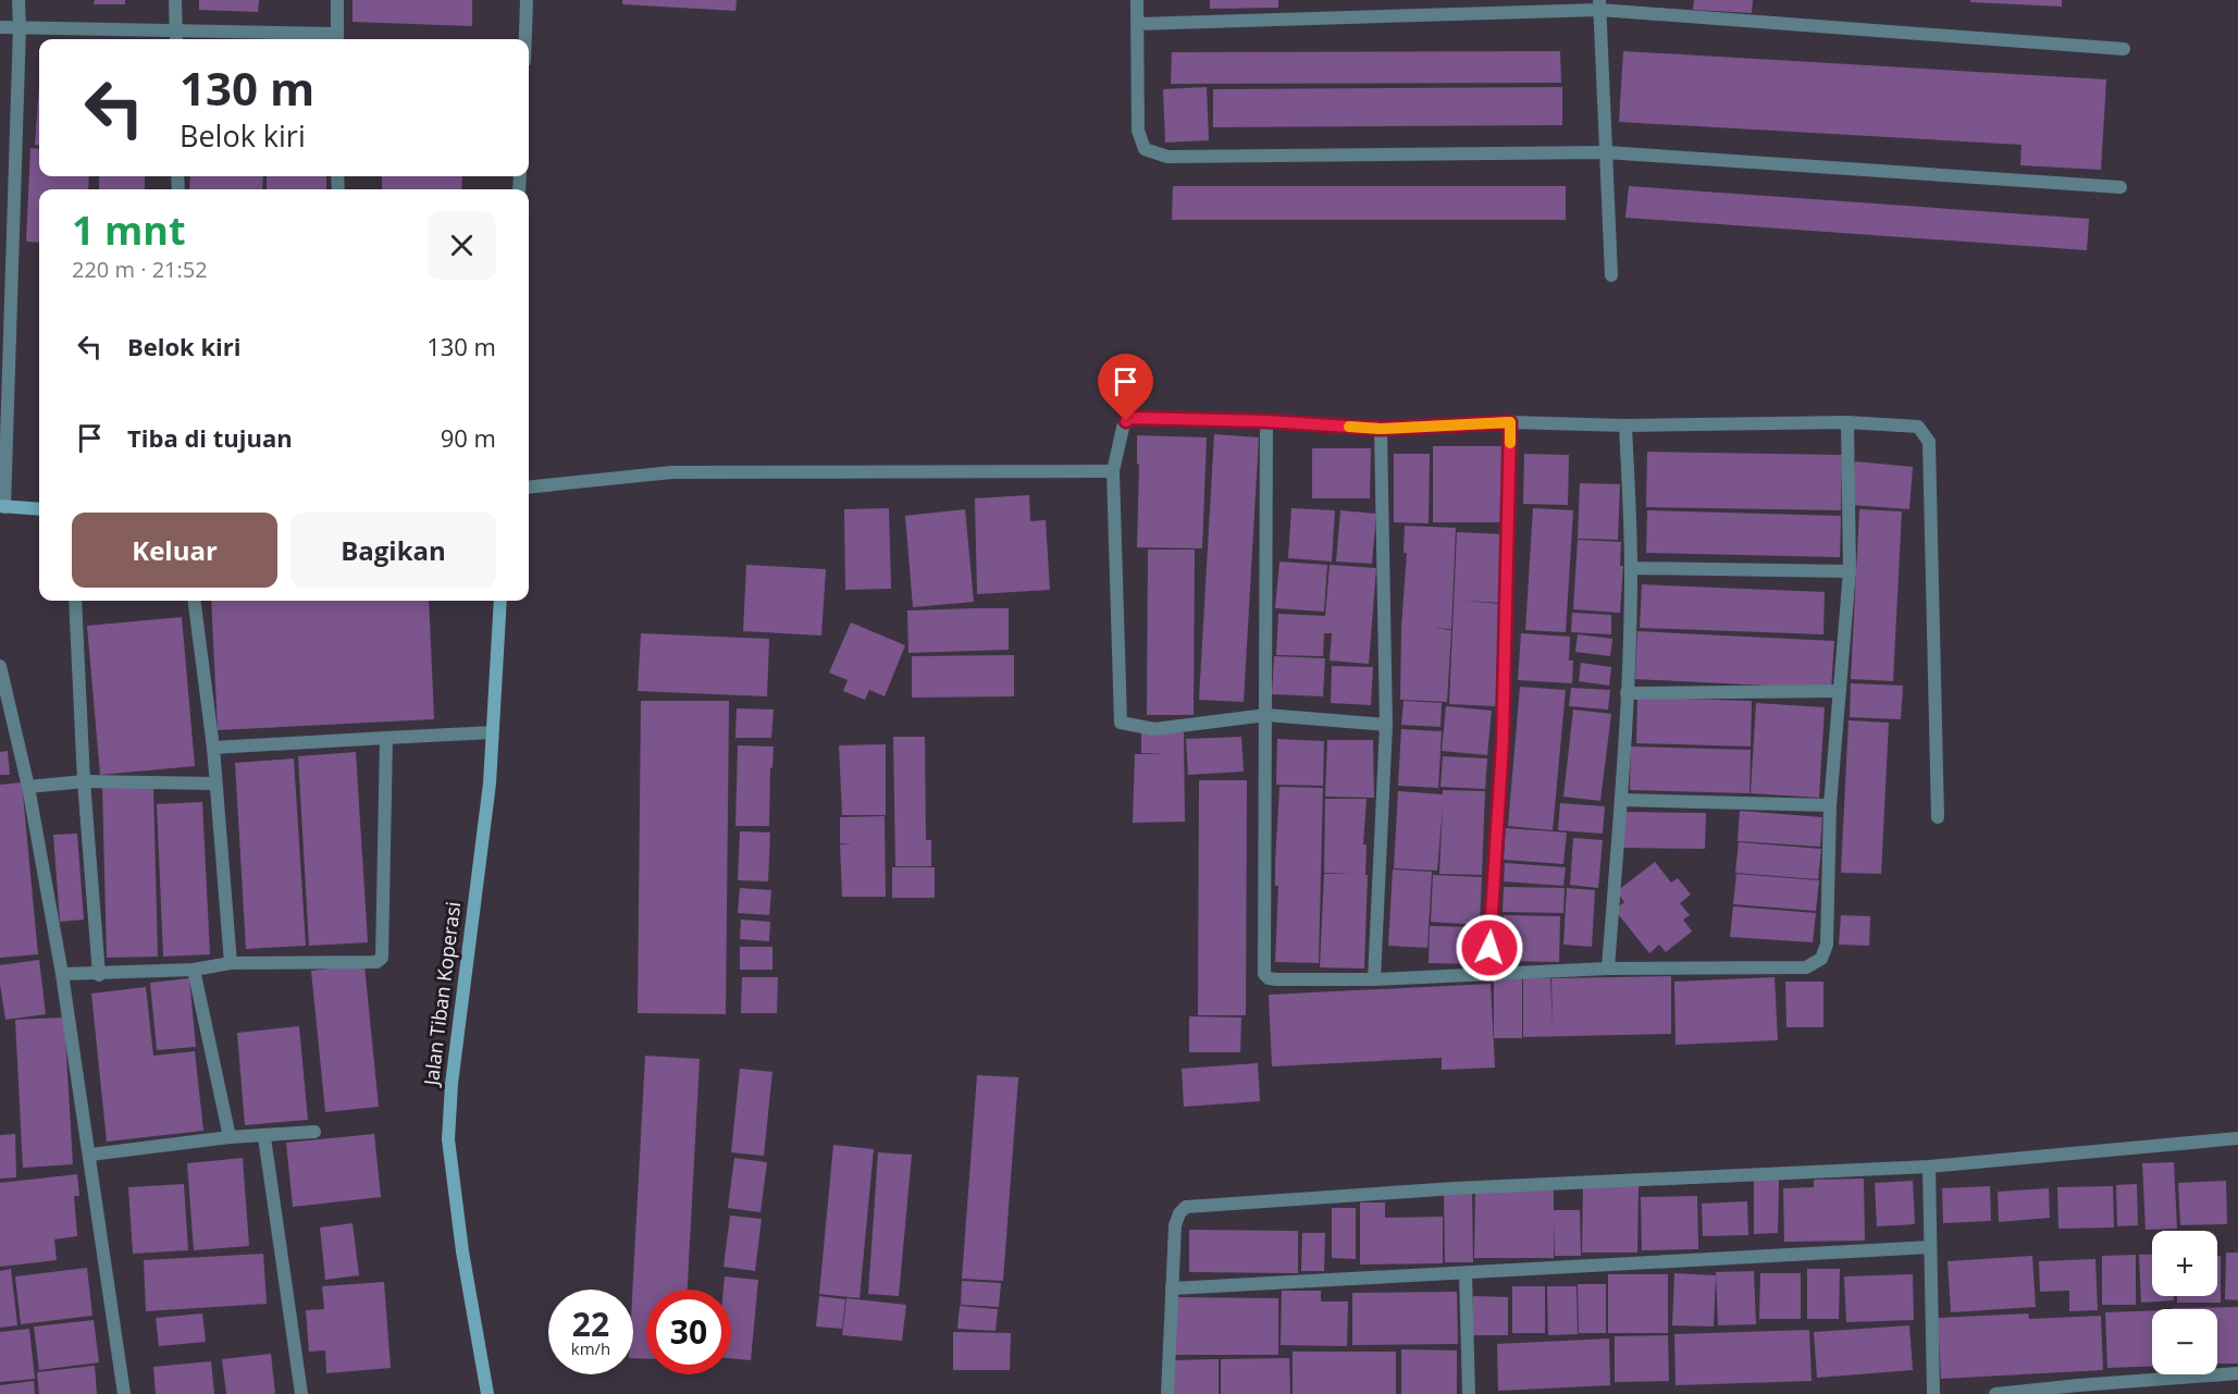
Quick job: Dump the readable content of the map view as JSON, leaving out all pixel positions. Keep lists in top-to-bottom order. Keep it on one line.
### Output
{"streets":{"street":["Jalan Tiban Koperasi"]},"page":{"turn":["130 m","Belok kiri"],"heading":["1 mnt","220 m · 21:52"],"list":[{"name":"Belok kiri","value":"130 m"},{"name":"Tiba di tujuan","value":"90 m"}],"buttons":["Keluar","Bagikan"],"map_buttons":["+","−"],"speed":"22 km/h","limit":"30"}}
